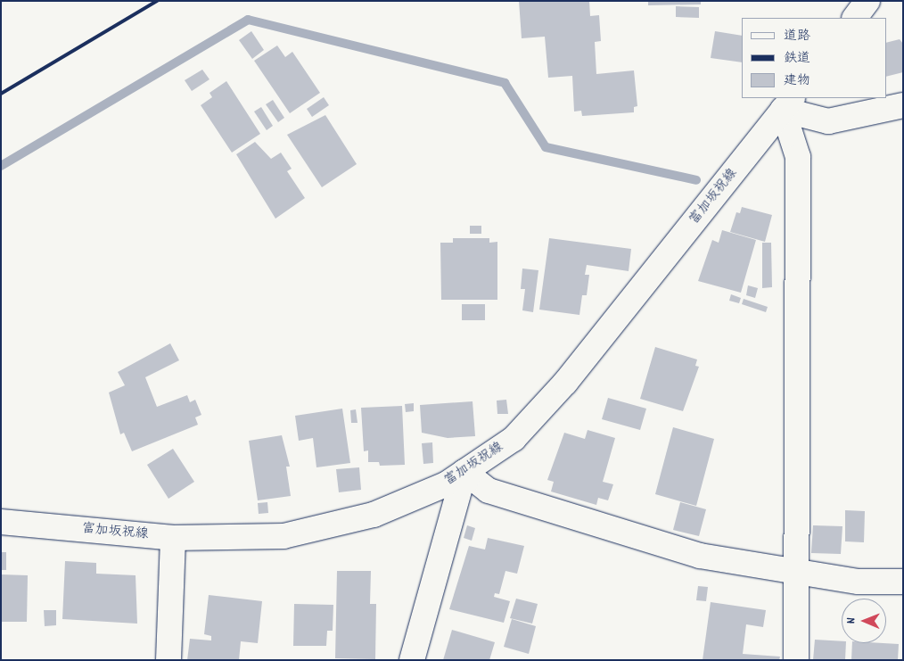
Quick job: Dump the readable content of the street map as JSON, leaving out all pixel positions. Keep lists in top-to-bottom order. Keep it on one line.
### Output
{"streets":{"street":["富加坂祝線"]},"legend":["道路","鉄道","建物"],"north":"left"}
